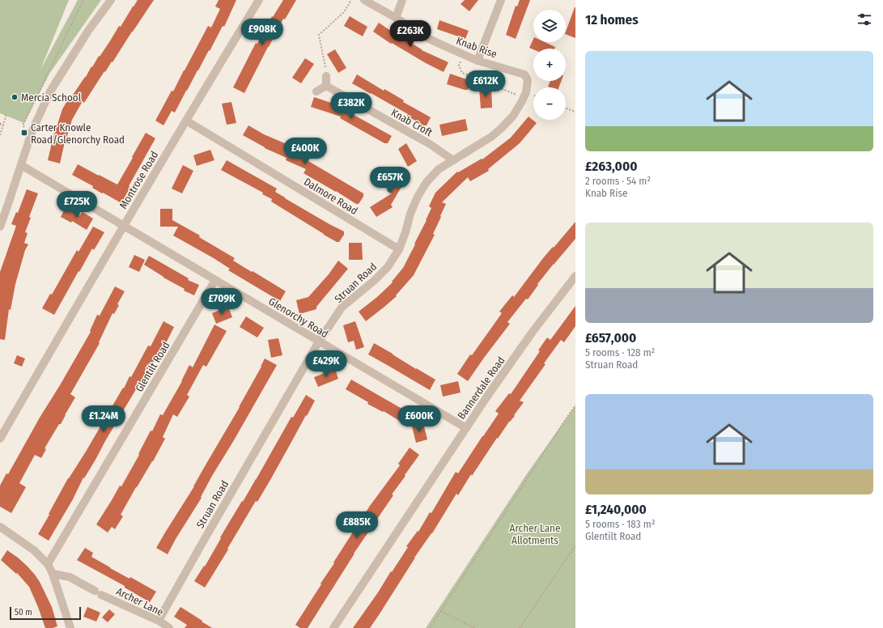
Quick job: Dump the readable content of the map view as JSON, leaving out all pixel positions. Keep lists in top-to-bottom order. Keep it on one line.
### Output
{"streets":{"street":["Knab Rise","Knab Croft","Montrose Road","Dalmore Road","Struan Road","Glenorchy Road","Glentilt Road","Bannerdale Road","Archer Lane"]},"crossings":[["Knab Rise","Struan Road"],["Knab Croft","Struan Road"],["Montrose Road","Dalmore Road"],["Montrose Road","Glenorchy Road"],["Dalmore Road","Struan Road"],["Struan Road","Glenorchy Road"],["Struan Road","Archer Lane"],["Glenorchy Road","Glentilt Road"],["Glenorchy Road","Bannerdale Road"]],"parks":["Archer Lane Allotments"],"places":{"other":["Mercia School"],"transit":["Carter Knowle Road/Glenorchy Road"]},"scale_bar":"50 m","page":{"heading":"12 homes","map_buttons":["+","−"],"price":["£908K","£263K","£612K","£382K","£400K","£657K","£725K","£709K","£429K","£1.24M","£600K","£885K"],"list":[{"name":"£263,000","note":"2 rooms · 54 m² · Knab Rise"},{"name":"£657,000","note":"5 rooms · 128 m² · Struan Road"},{"name":"£1,240,000","note":"5 rooms · 183 m² · Glentilt Road"}],"scale":"50 m"}}
